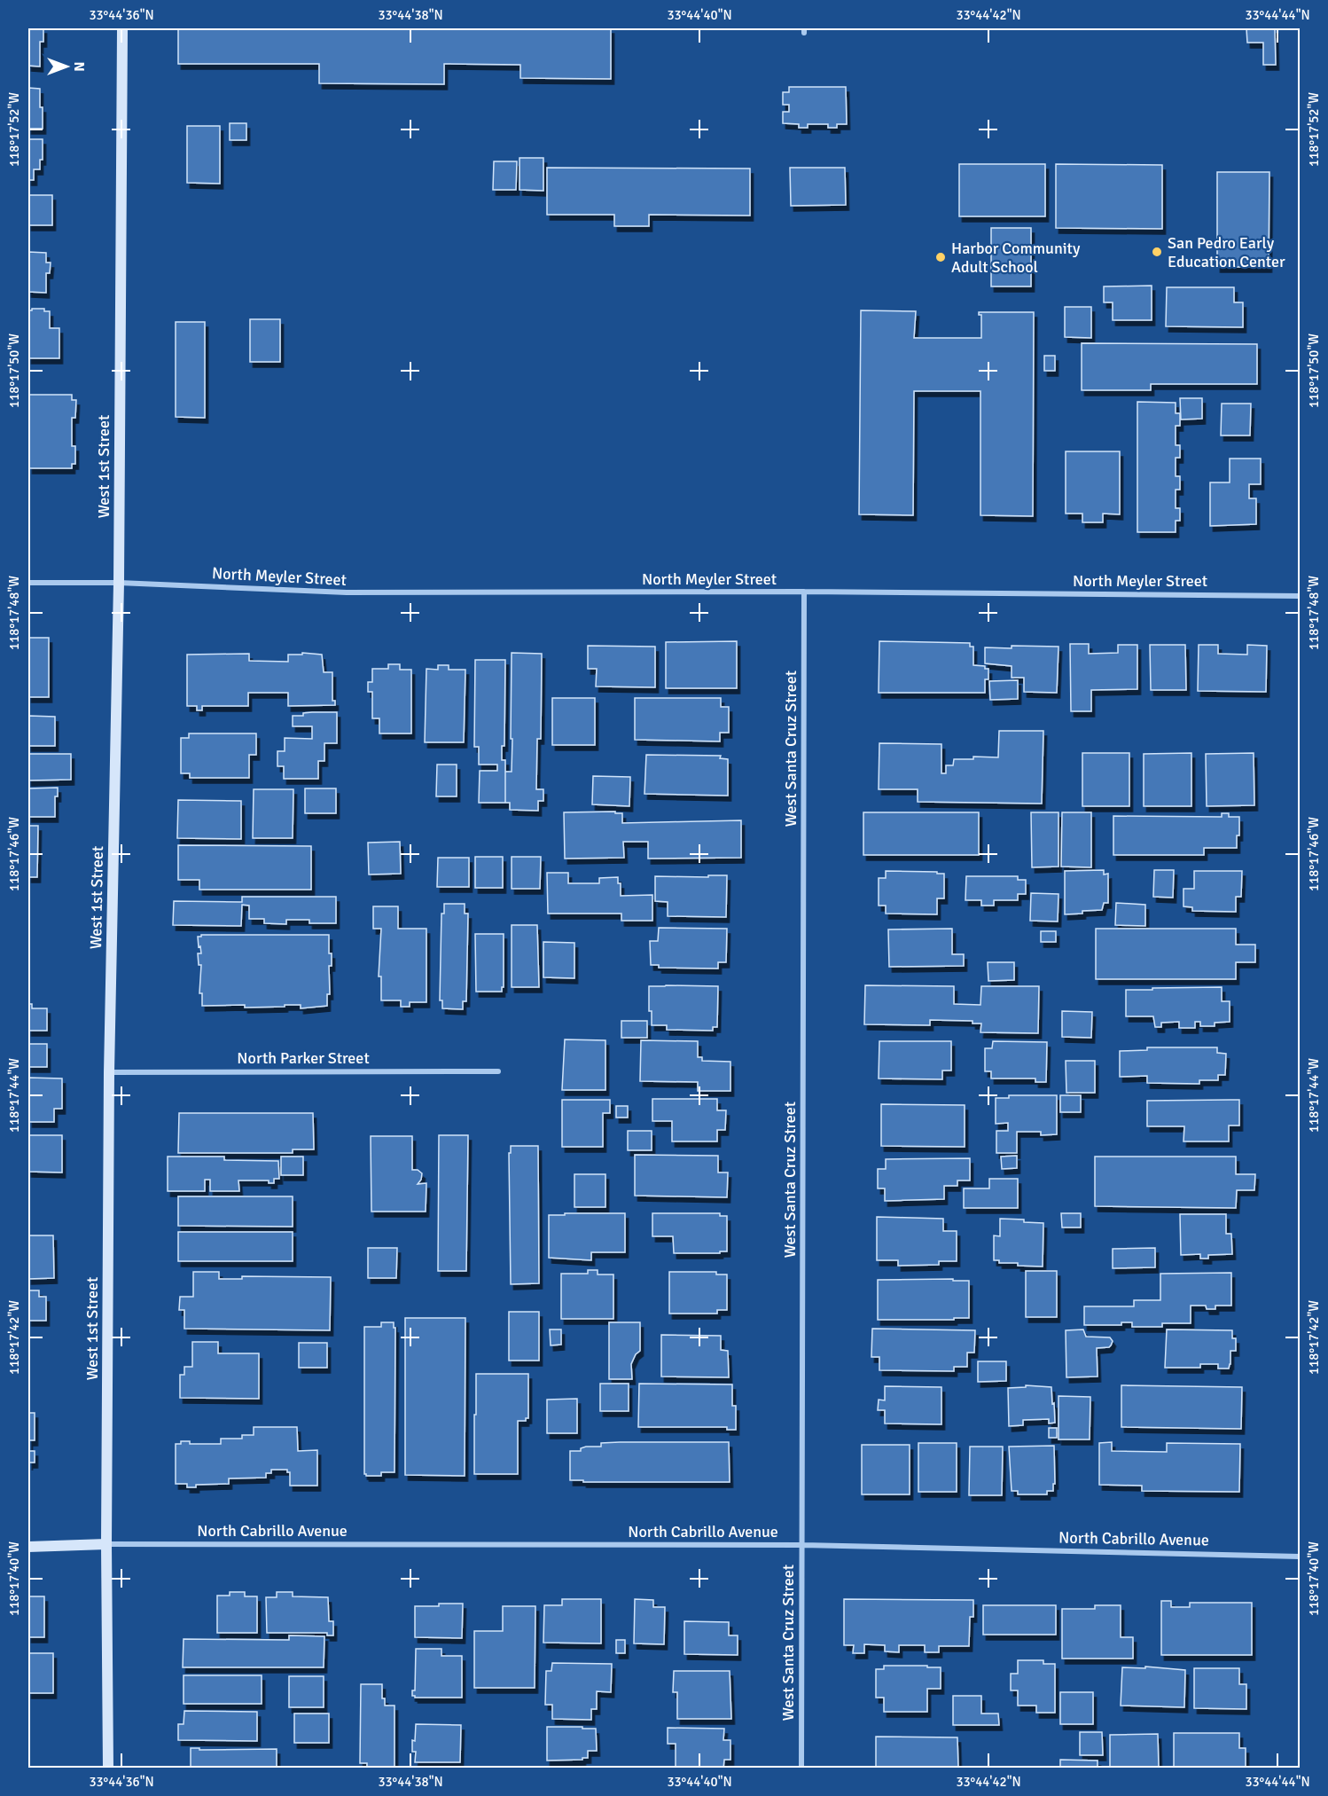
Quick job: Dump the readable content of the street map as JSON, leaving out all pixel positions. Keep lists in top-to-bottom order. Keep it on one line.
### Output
{"streets":{"street":["West 1st Street","North Meyler Street","West Santa Cruz Street","North Parker Street","North Cabrillo Avenue"]},"crossings":[["West 1st Street","North Meyler Street"],["West 1st Street","North Parker Street"],["West 1st Street","North Cabrillo Avenue"],["North Meyler Street","West Santa Cruz Street"],["West Santa Cruz Street","North Cabrillo Avenue"]],"places":["San Pedro Early Education Center","Harbor Community Adult School"],"north":"right","coordinates":["33°44'36\"N","33°44'38\"N","33°44'40\"N","33°44'42\"N","33°44'44\"N","118°17'52\"W","118°17'50\"W","118°17'48\"W","118°17'46\"W","118°17'44\"W","118°17'42\"W","118°17'40\"W"]}
